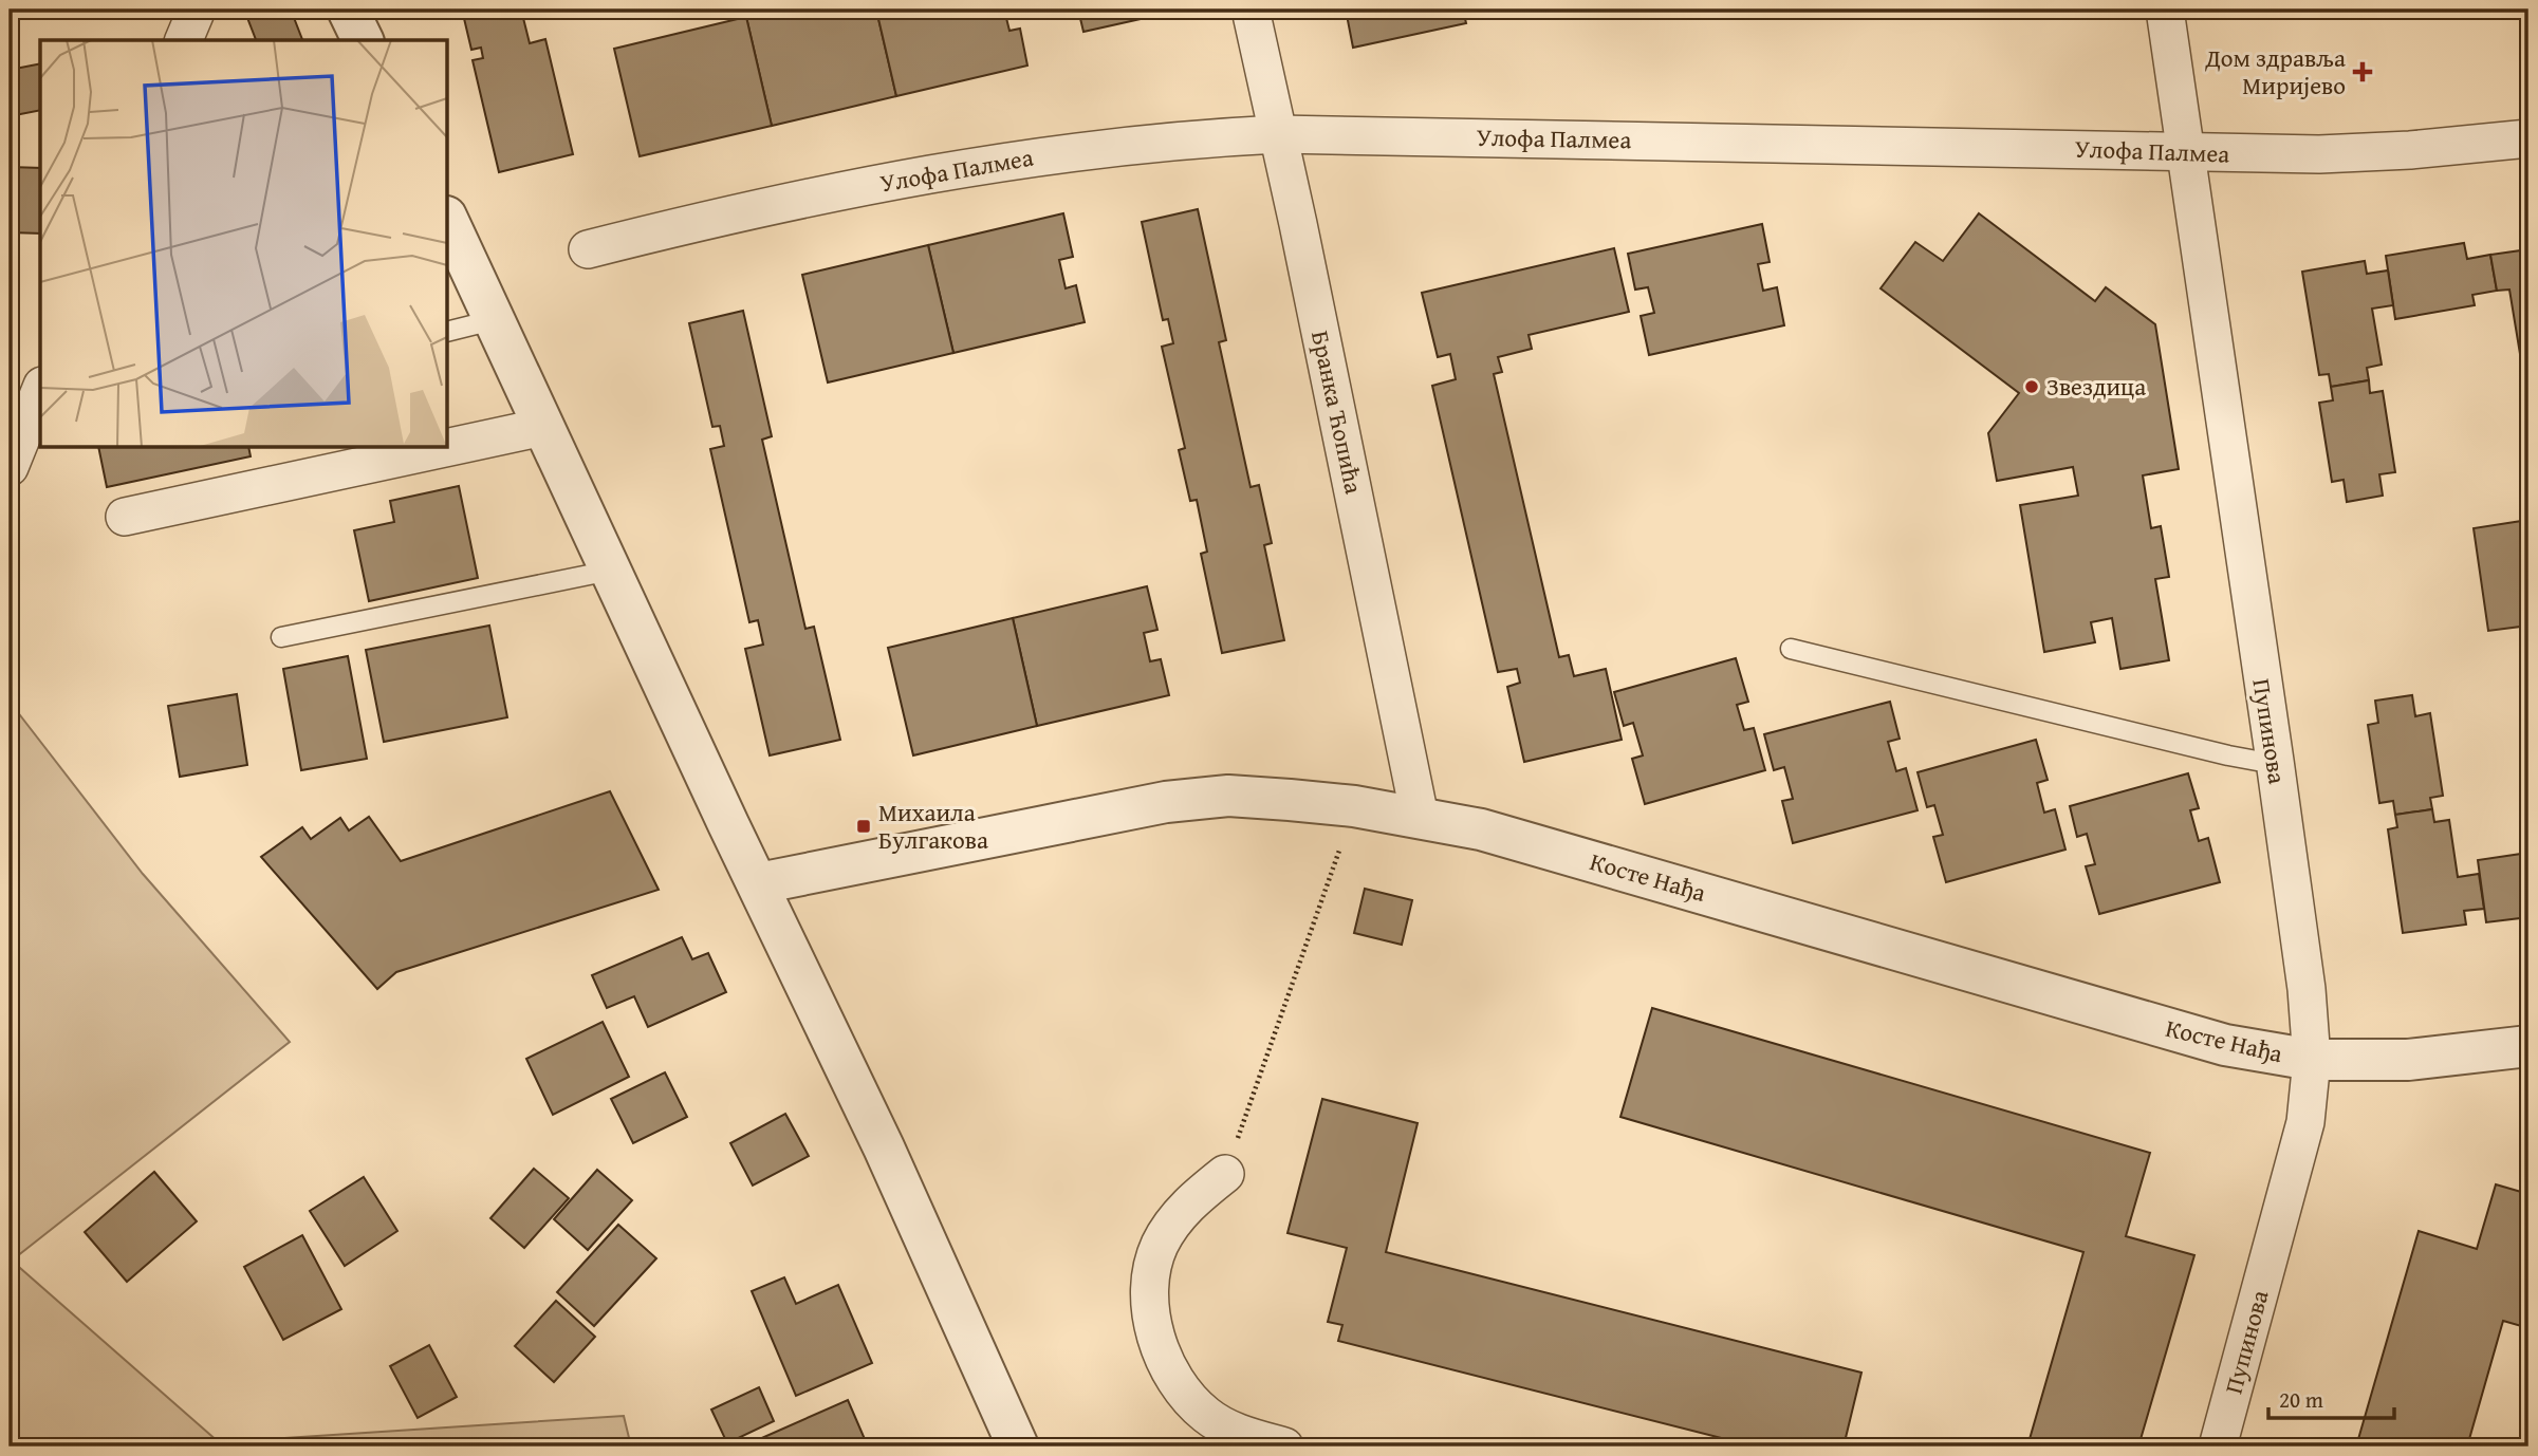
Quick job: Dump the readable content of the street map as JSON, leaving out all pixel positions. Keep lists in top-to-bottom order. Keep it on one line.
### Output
{"streets":{"street":["Улофа Палмеа","Бранка Ћопића","Пупинова","Косте Нађа"]},"crossings":[["Улофа Палмеа","Бранка Ћопића"],["Улофа Палмеа","Пупинова"],["Бранка Ћопића","Косте Нађа"],["Пупинова","Косте Нађа"]],"places":{"health":["Дом здравља Миријево"],"other":["Звездица"],"transit":["Михаила Булгакова"]},"scale_bar":"20 m"}
